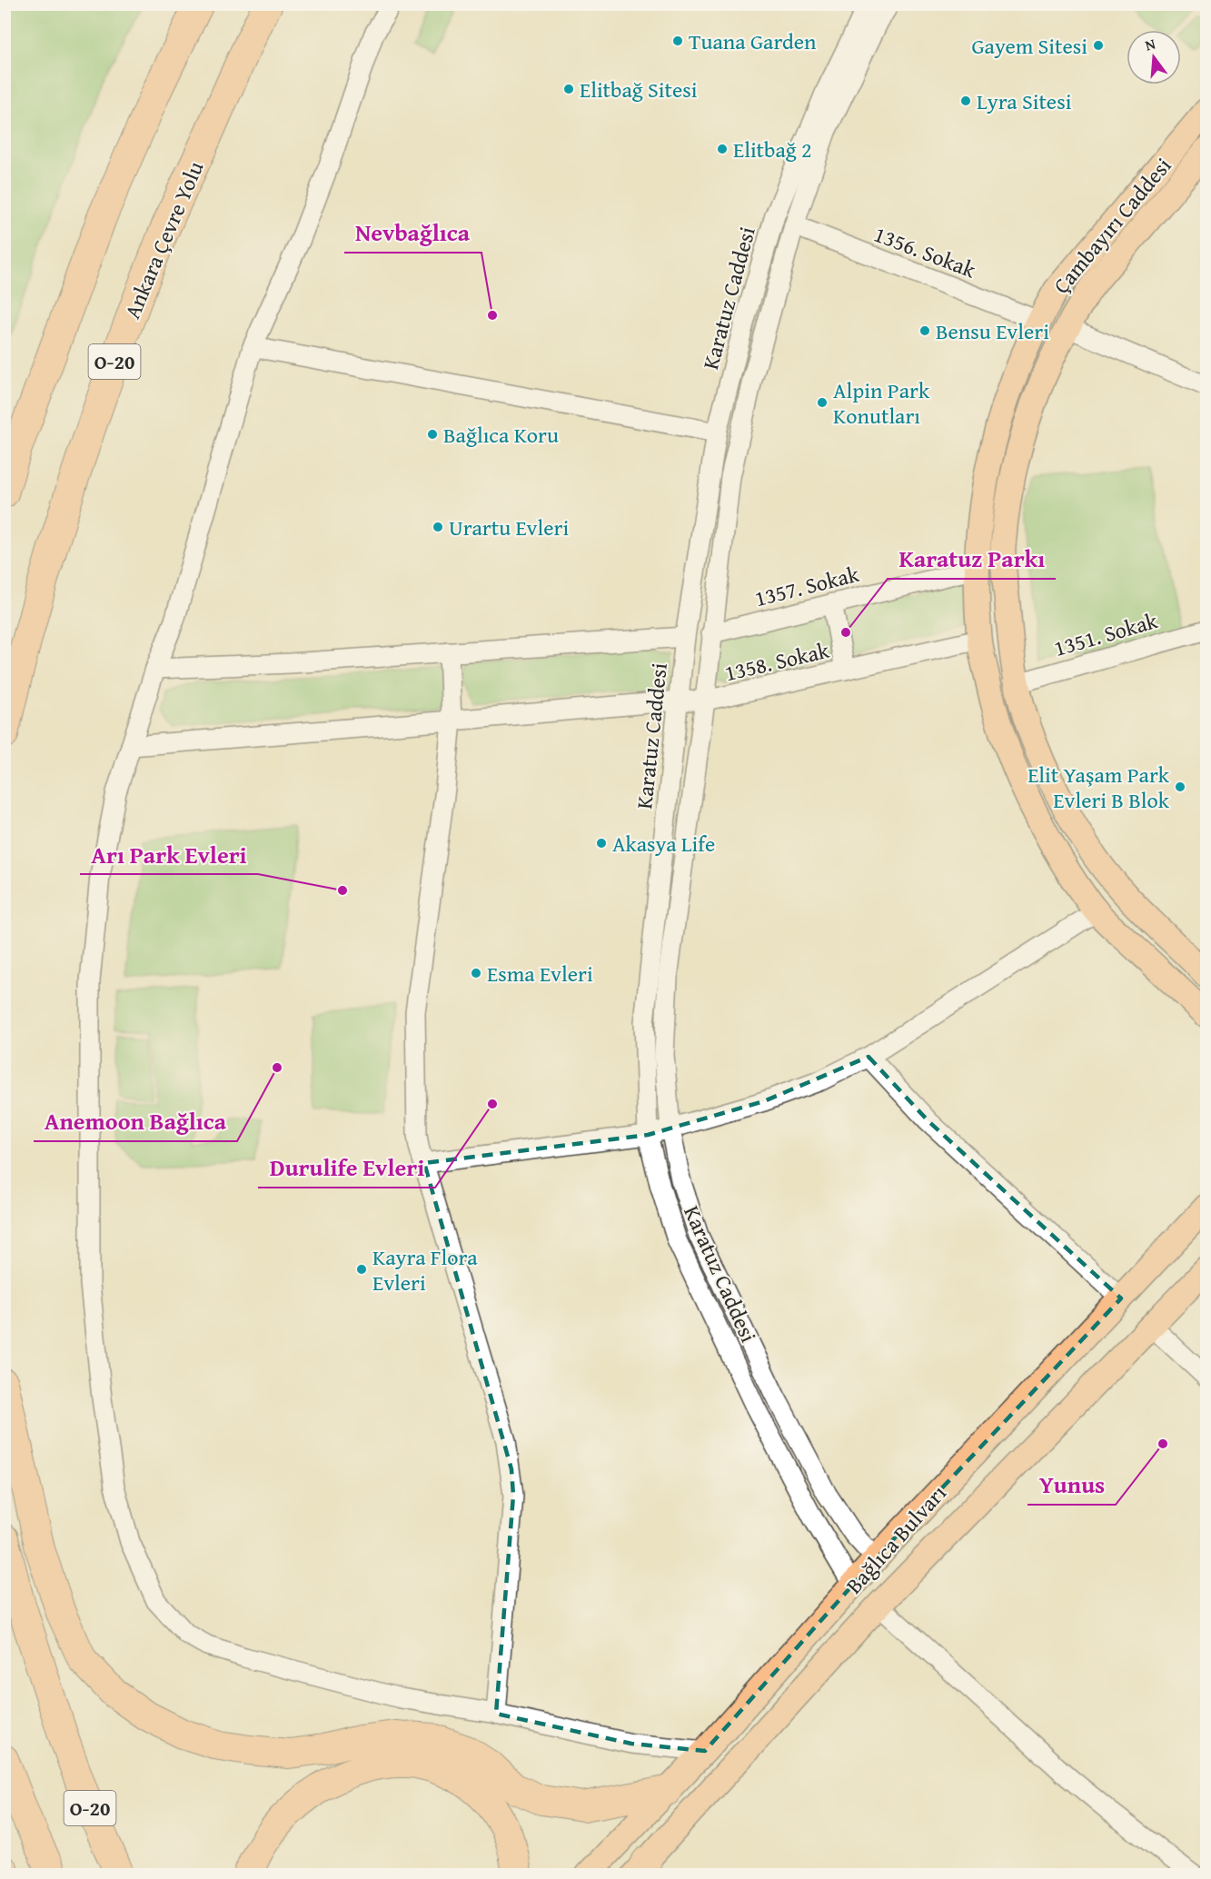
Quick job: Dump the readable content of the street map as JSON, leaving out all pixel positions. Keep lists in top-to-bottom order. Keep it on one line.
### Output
{"streets":{"highway":["Ankara Çevre Yolu","O-20"],"main road":["Çambayırı Caddesi","Bağlıca Bulvarı"],"street":["1356. Sokak","Karatuz Caddesi","1357. Sokak","1351. Sokak","1358. Sokak"]},"crossings":[["Çambayırı Caddesi","1356. Sokak"],["Çambayırı Caddesi","1357. Sokak"],["Çambayırı Caddesi","1351. Sokak"],["Çambayırı Caddesi","1358. Sokak"],["1356. Sokak","Karatuz Caddesi"],["Karatuz Caddesi","1357. Sokak"],["Karatuz Caddesi","1358. Sokak"],["Karatuz Caddesi","Bağlıca Bulvarı"]],"places":["Tuana Garden","Gayem Sitesi","Elitbağ Sitesi","Lyra Sitesi","Elitbağ 2","Nevbağlıca","Bensu Evleri","Alpin Park Konutları","Bağlıca Koru","Urartu Evleri","Karatuz Parkı","Elit Yaşam Park Evleri B Blok","Akasya Life","Arı Park Evleri","Esma Evleri","Anemoon Bağlıca","Durulife Evleri","Kayra Flora Evleri","Yunus"],"north":"top"}
